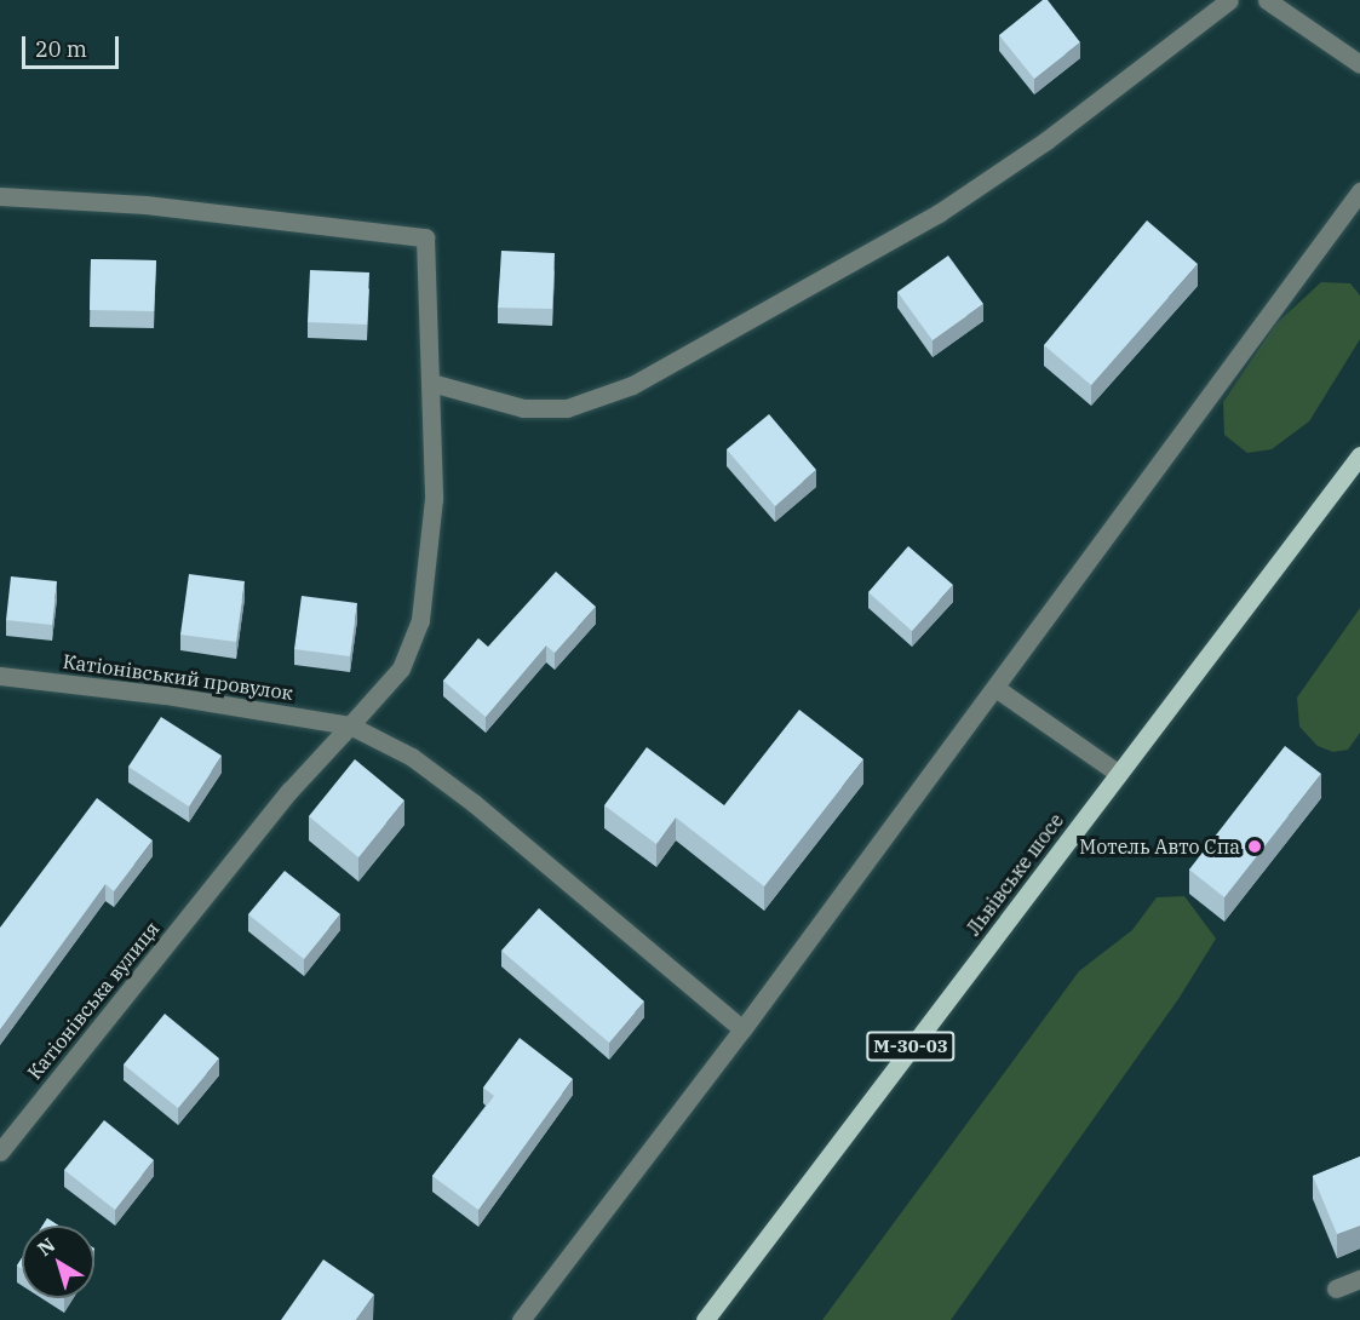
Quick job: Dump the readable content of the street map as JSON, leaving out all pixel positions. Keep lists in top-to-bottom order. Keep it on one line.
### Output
{"streets":{"main road":["Львівське шосе","М-30-03"],"street":["Катіонівський провулок","Катіонівська вулиця"]},"crossings":[["Катіонівський провулок","Катіонівська вулиця"]],"places":["Мотель Авто Спа"],"scale_bar":"20 m","north":"top left"}
